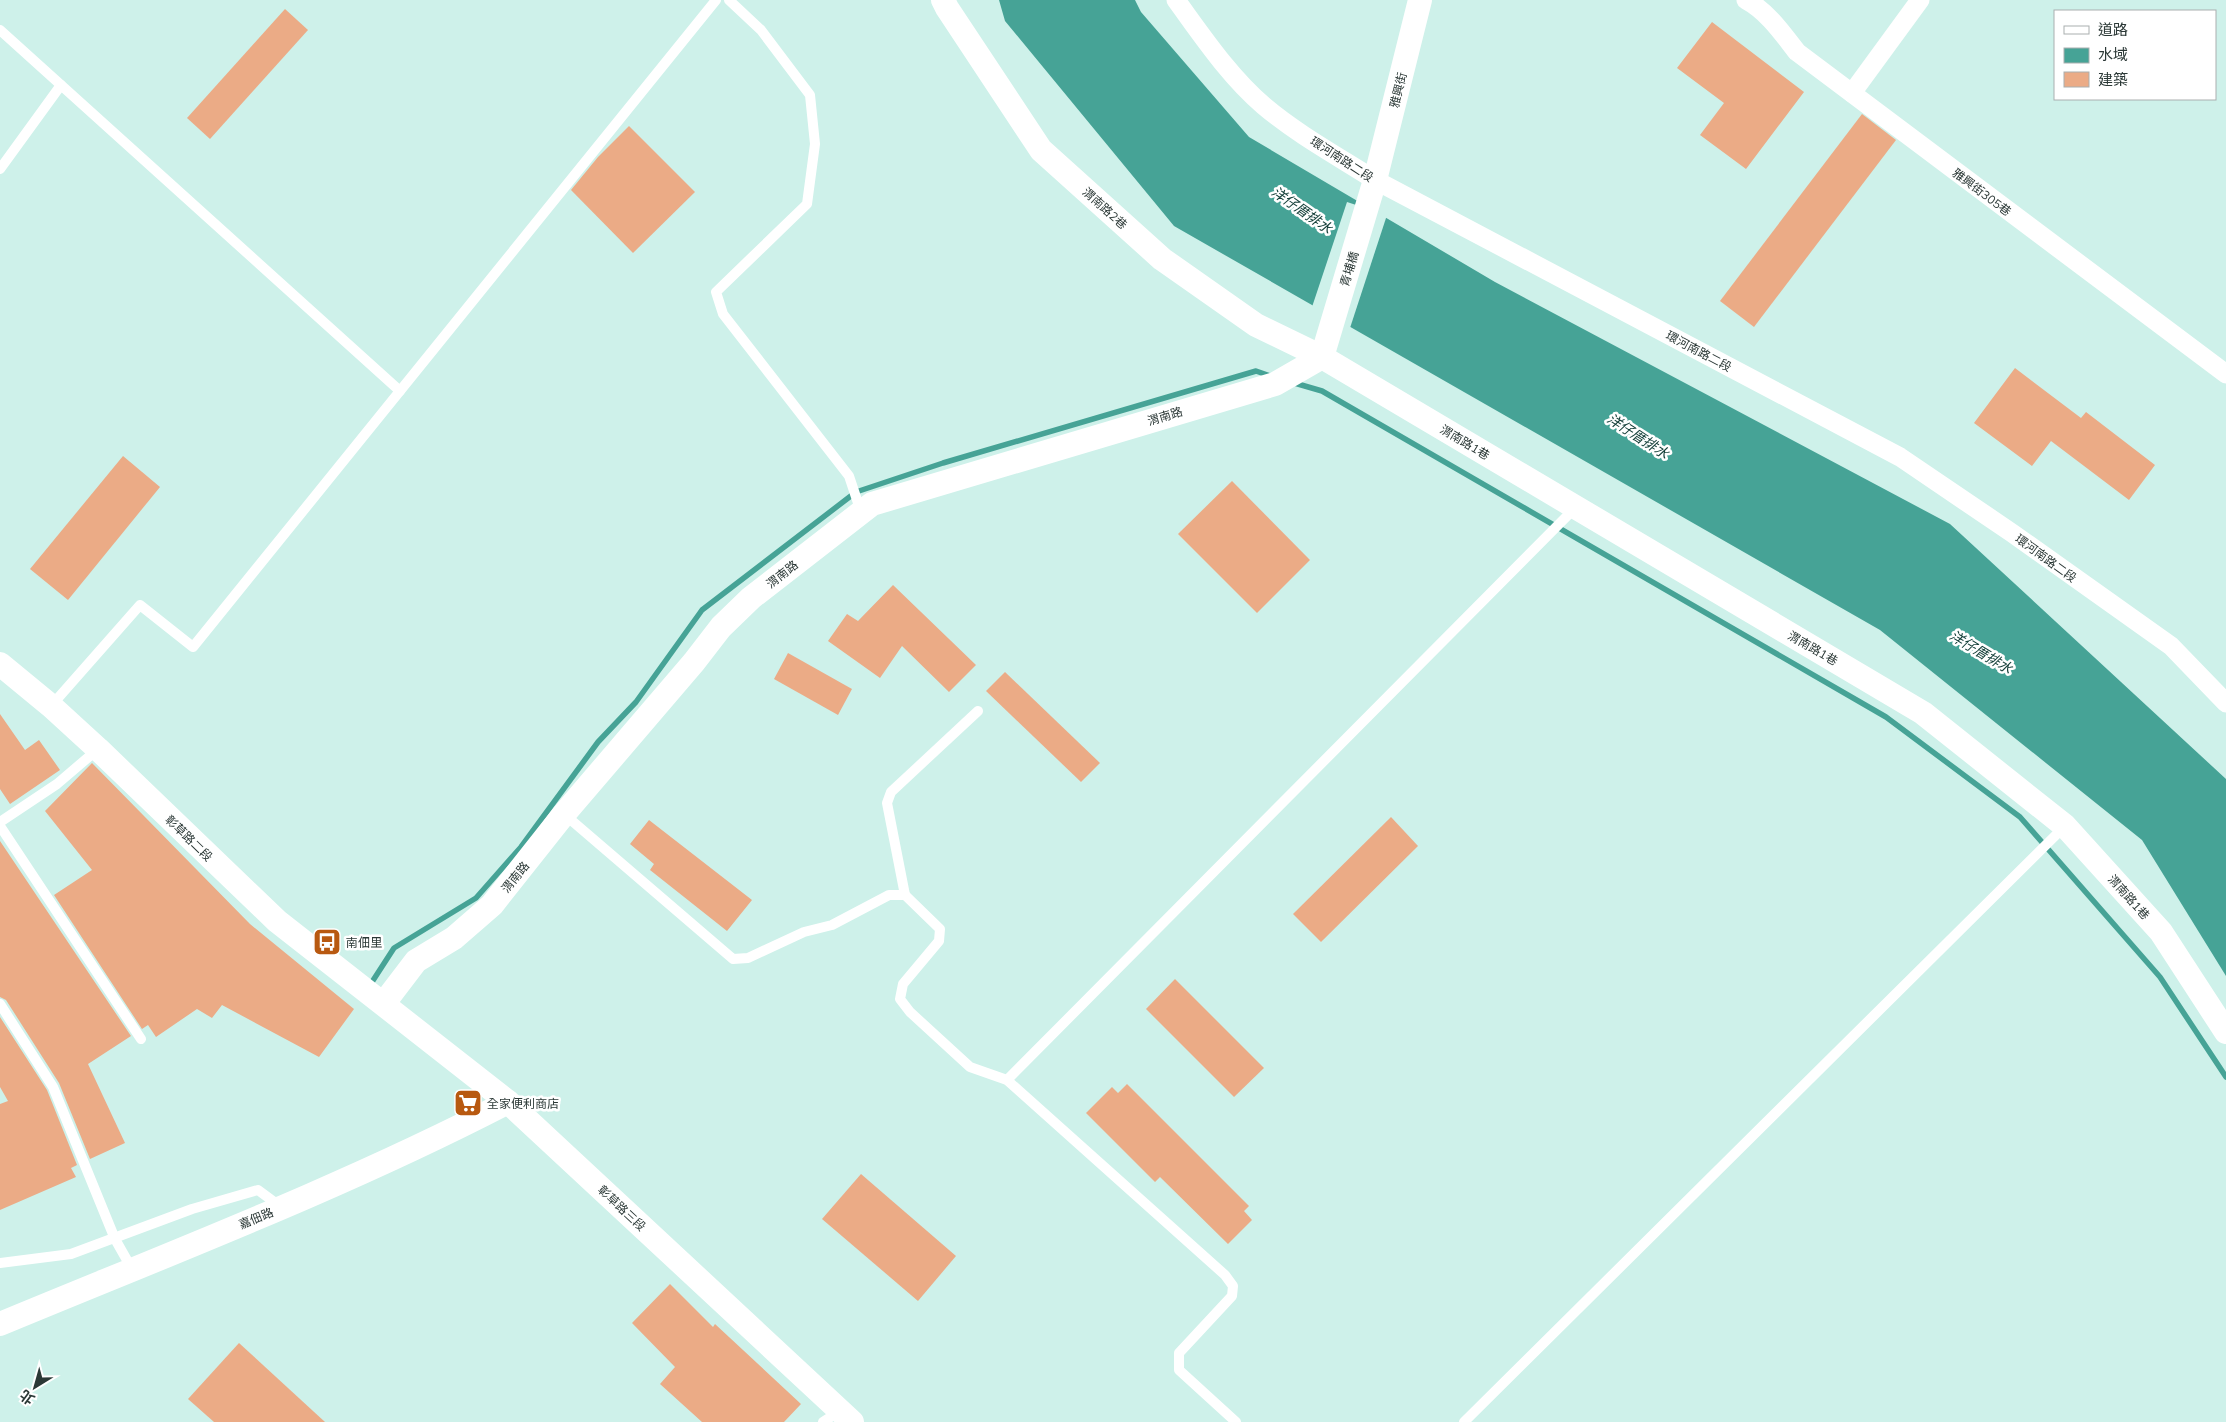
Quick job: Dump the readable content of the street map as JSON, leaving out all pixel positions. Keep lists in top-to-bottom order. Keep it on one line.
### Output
{"streets":{"street":["雅興街","環河南路二段","雅興街305巷","渭南路2巷","青埔橋","渭南路","渭南路1巷","彰草路二段","彰草路三段","嘉佃路"]},"crossings":[["雅興街","環河南路二段"],["雅興街","青埔橋"],["環河南路二段","青埔橋"],["渭南路2巷","青埔橋"],["渭南路2巷","渭南路"],["渭南路2巷","渭南路1巷"],["青埔橋","渭南路"],["青埔橋","渭南路1巷"],["渭南路","渭南路1巷"],["渭南路","彰草路二段"],["渭南路","彰草路三段"],["彰草路二段","彰草路三段"],["彰草路三段","嘉佃路"]],"water":["洋仔厝排水"],"places":{"bus stop":["南佃里"],"supermarket":["全家便利商店"]},"legend":["道路","水域","建築"],"north":"bottom left"}
